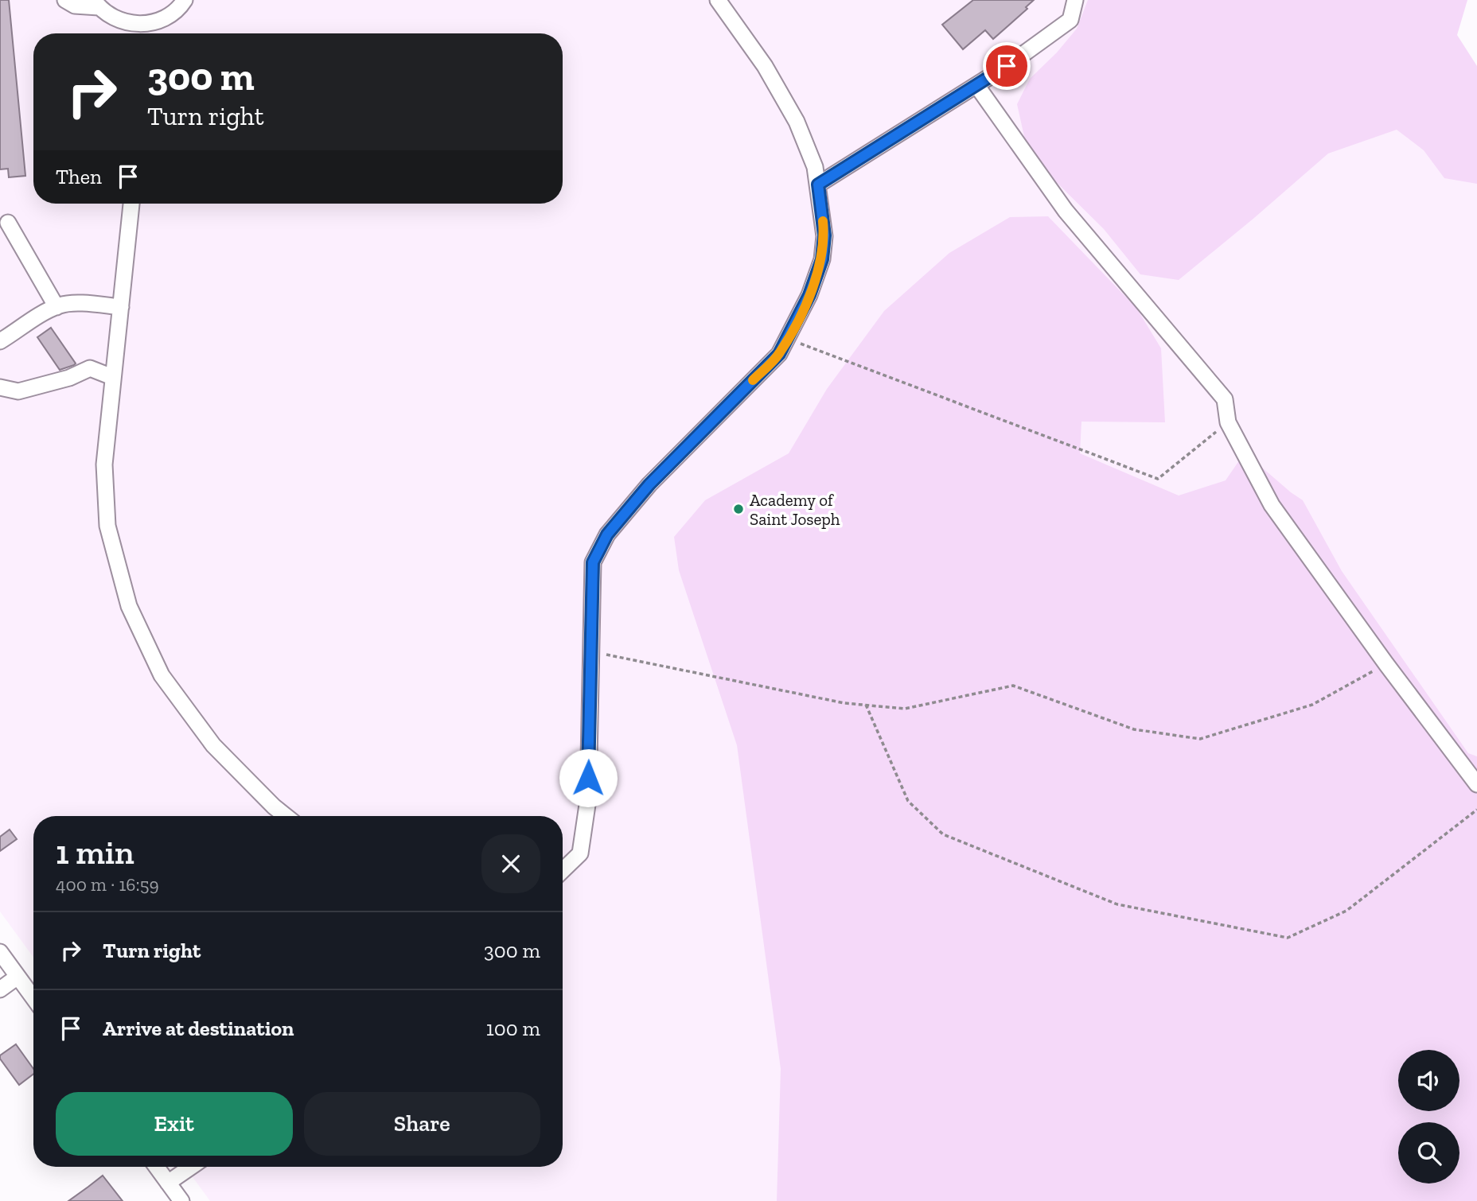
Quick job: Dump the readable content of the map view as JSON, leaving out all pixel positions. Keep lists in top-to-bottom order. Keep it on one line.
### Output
{"places":["Academy of Saint Joseph"],"page":{"turn":["300 m","Turn right"],"then":"Then","heading":["1 min","400 m · 16:59"],"list":[{"name":"Turn right","value":"300 m"},{"name":"Arrive at destination","value":"100 m"}],"buttons":["Exit","Share"]}}
